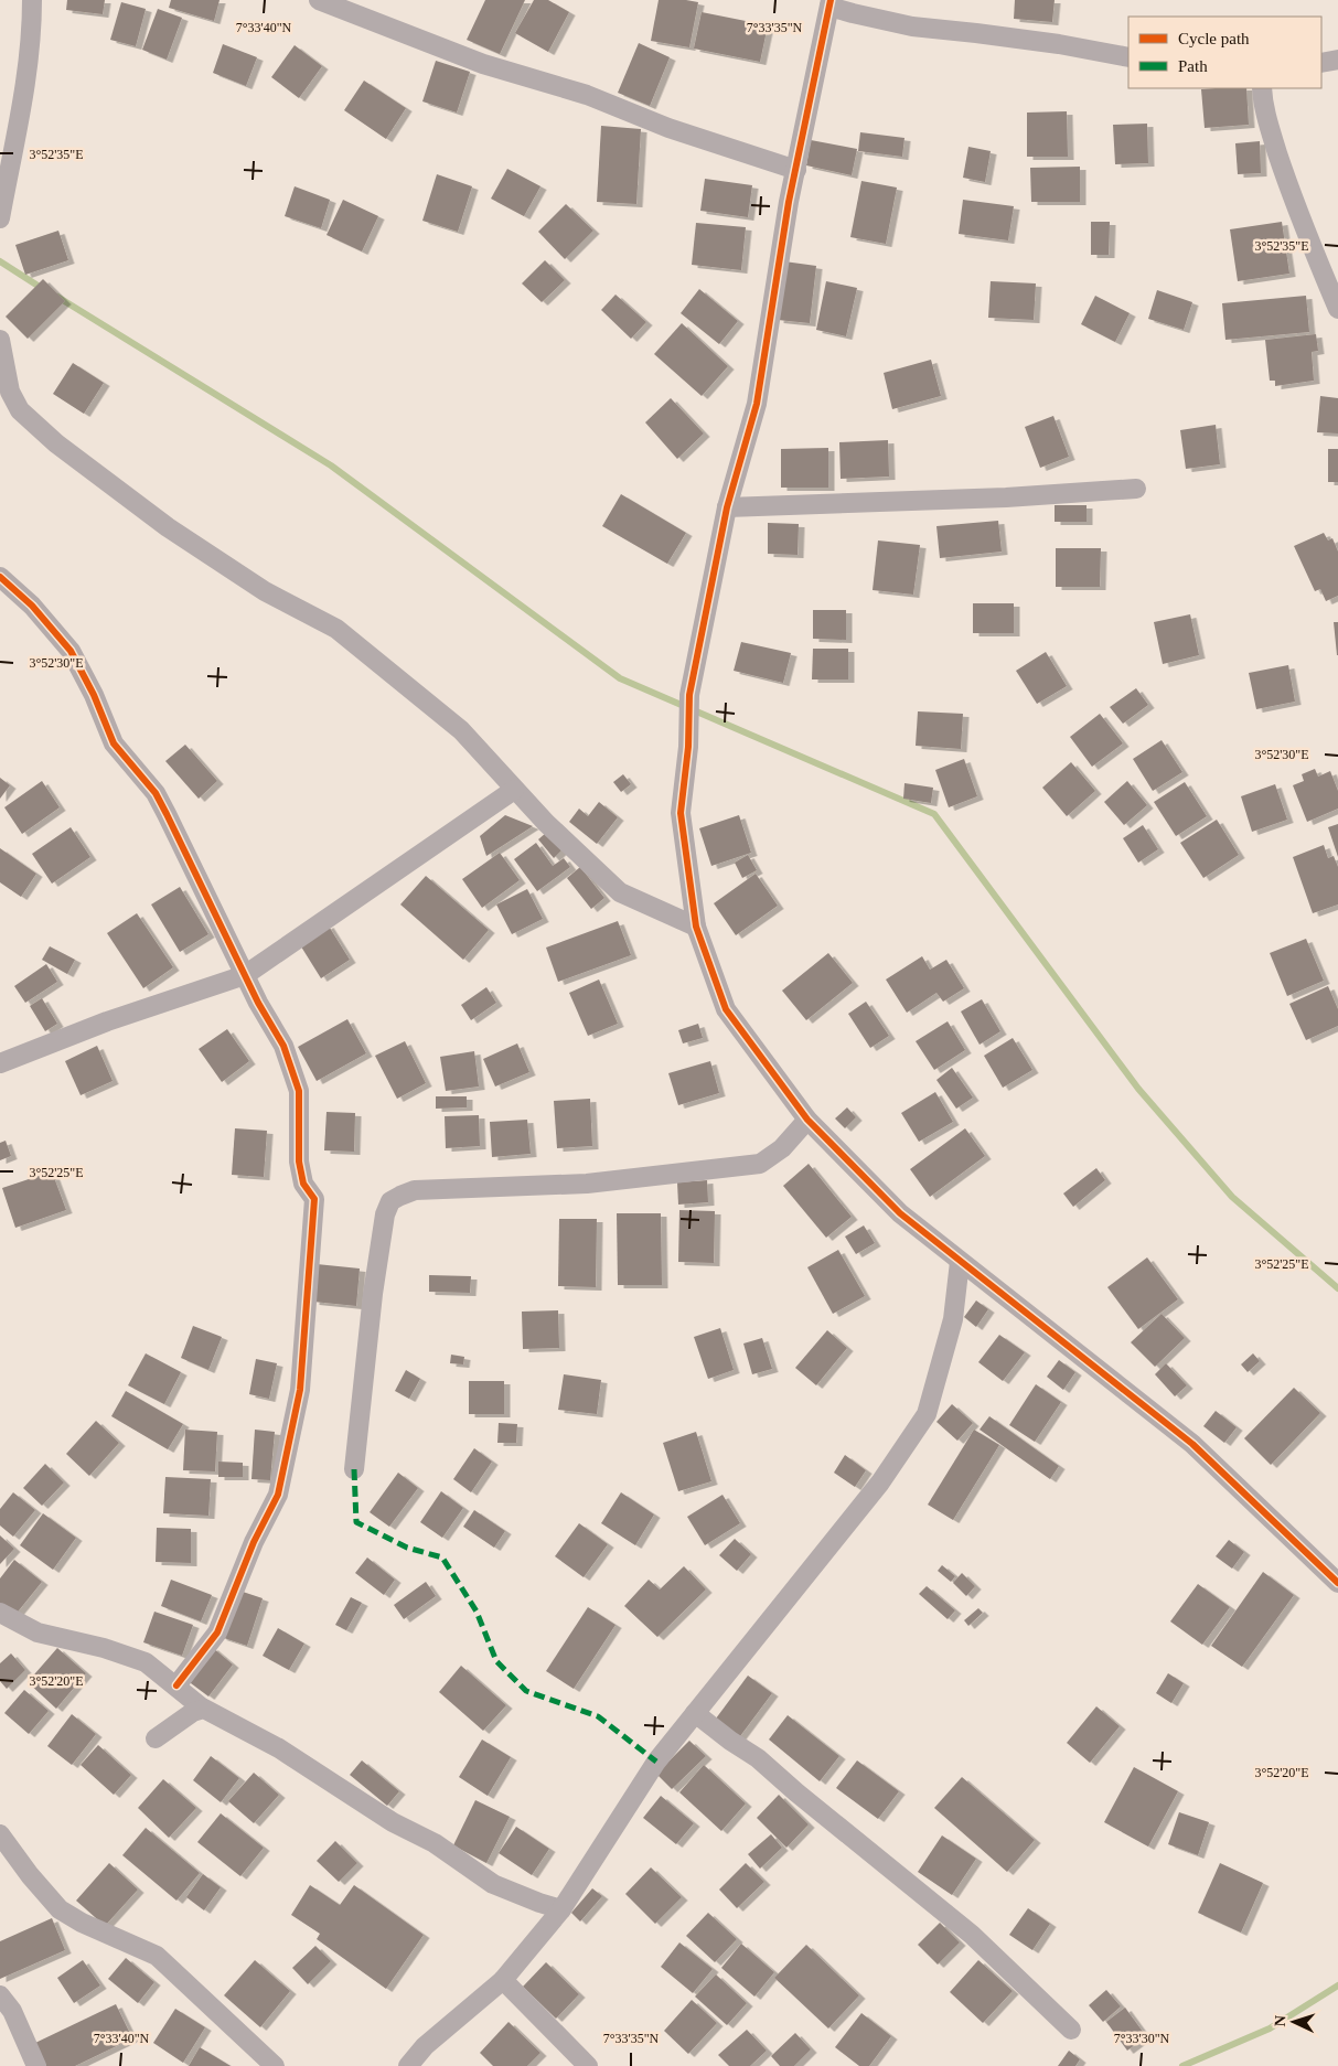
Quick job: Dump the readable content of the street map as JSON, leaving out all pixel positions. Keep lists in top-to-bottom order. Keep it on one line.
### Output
{"legend":["Cycle path","Path"],"north":"left","coordinates":["7°33'40\"N","7°33'35\"N","3°52'35\"E","3°52'30\"E","3°52'25\"E","3°52'20\"E","7°33'30\"N"]}
